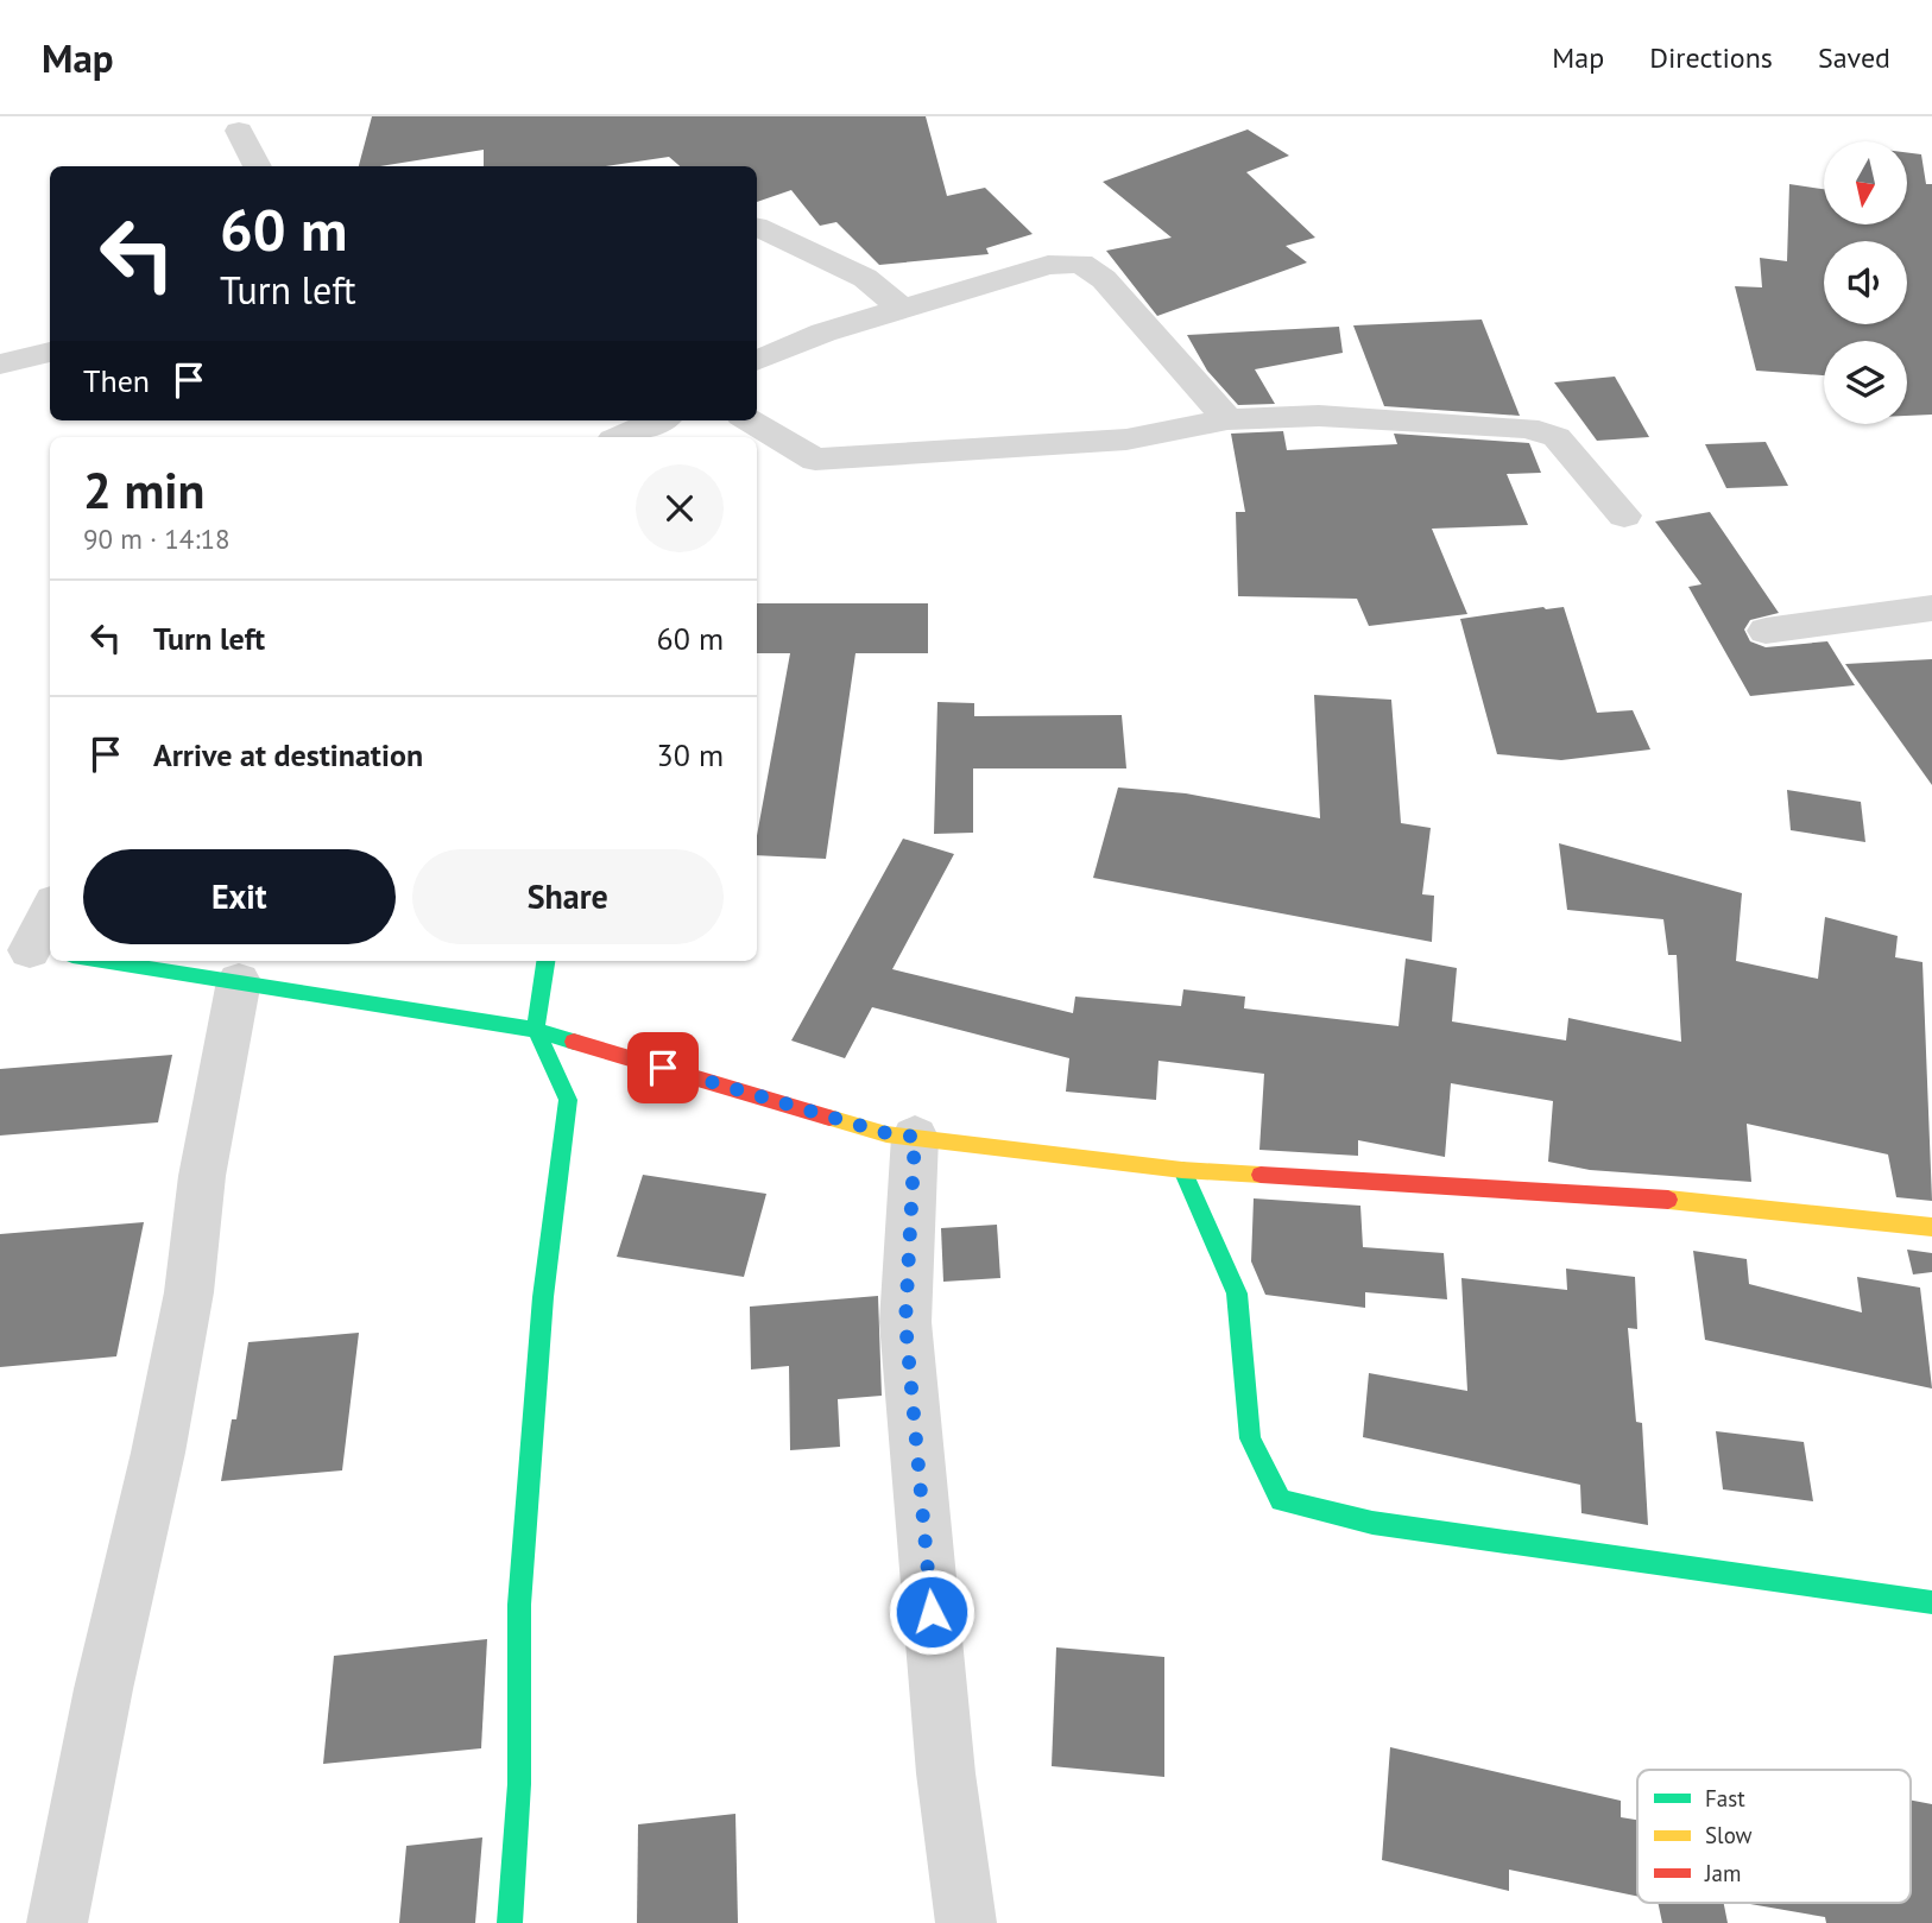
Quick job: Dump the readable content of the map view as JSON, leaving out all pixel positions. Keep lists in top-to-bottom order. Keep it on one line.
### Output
{"legend":["Fast","Slow","Jam"],"north":"bottom","page":{"header":"Map","nav":["Map","Directions","Saved"],"turn":["60 m","Turn left"],"then":"Then","heading":["2 min","90 m · 14:18"],"list":[{"name":"Turn left","value":"60 m"},{"name":"Arrive at destination","value":"30 m"}],"buttons":["Exit","Share"]}}
